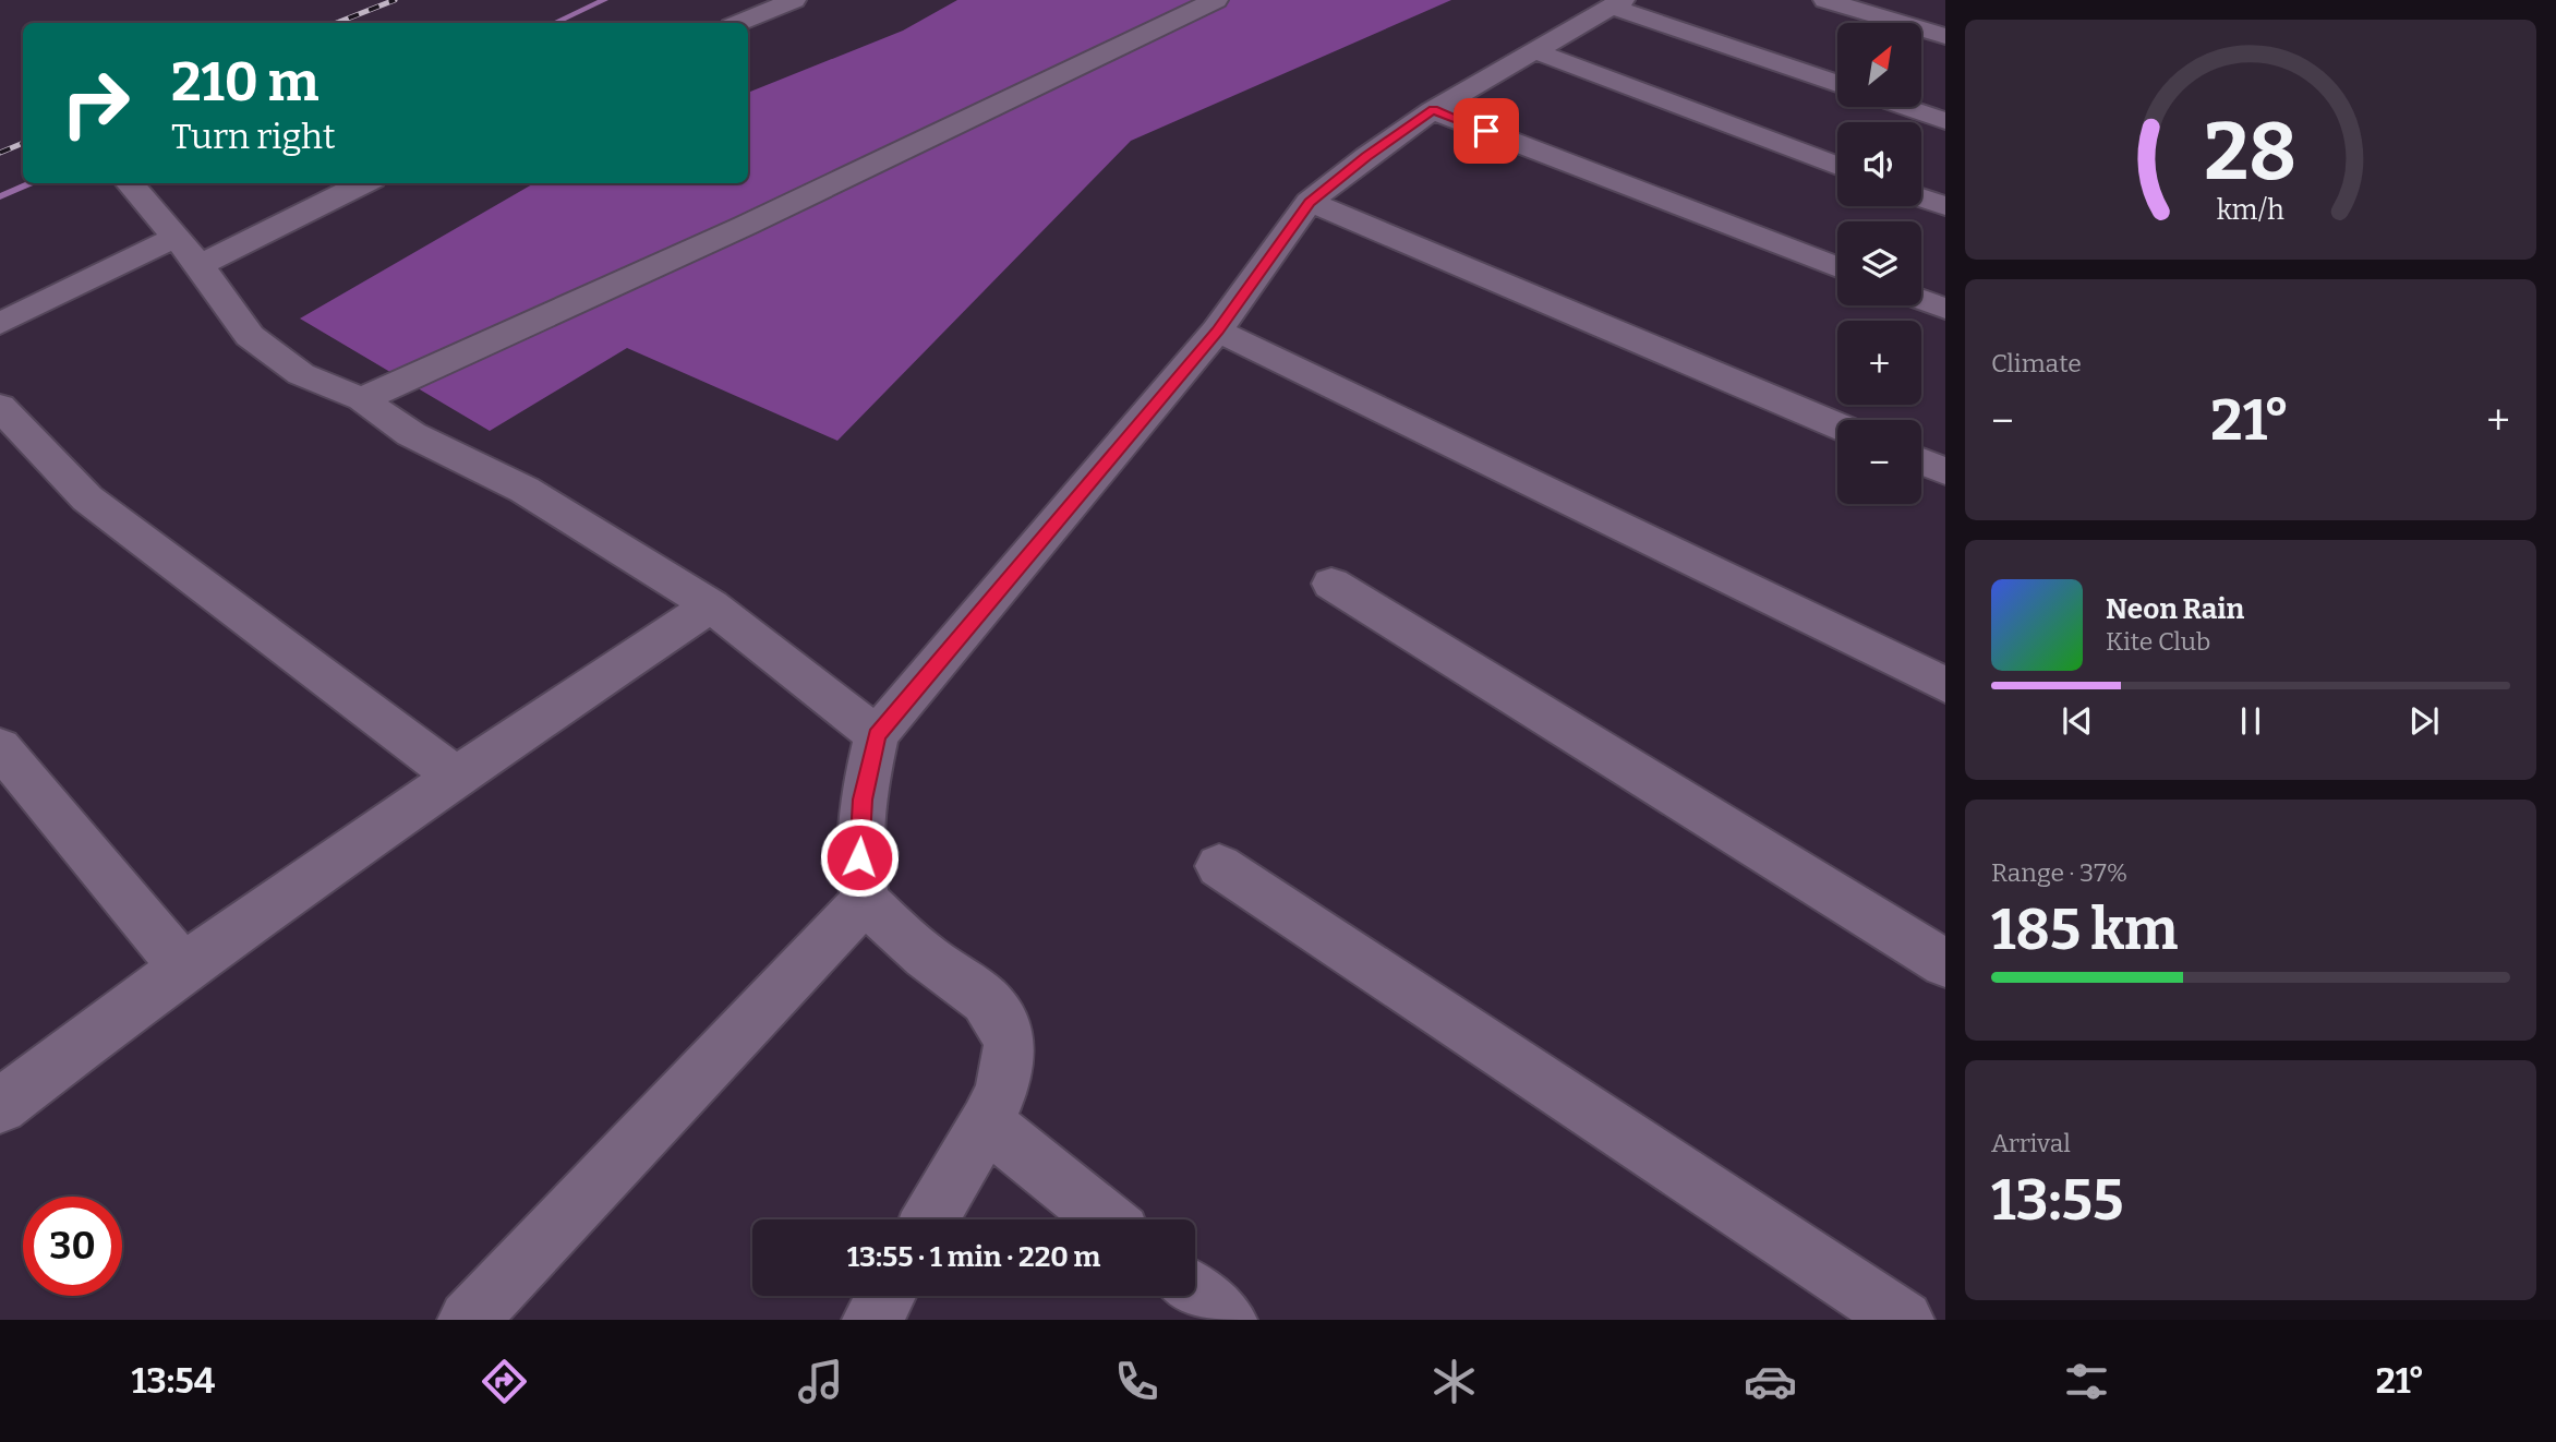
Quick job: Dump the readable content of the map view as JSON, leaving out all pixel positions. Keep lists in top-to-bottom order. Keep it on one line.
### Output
{"north":"top right","page":{"map_buttons":["+","−"],"turn":["210 m","Turn right"],"tile":["Climate",["Range · 37%","185 km"],["Arrival","13:55"]],"heat":["−","21°","+"],"song":["Neon Rain","Kite Club"],"limit":"30","trip":"13:55 · 1 min · 220 m","tabs":["13:54","21°"],"gauge":["28","km/h"]}}
